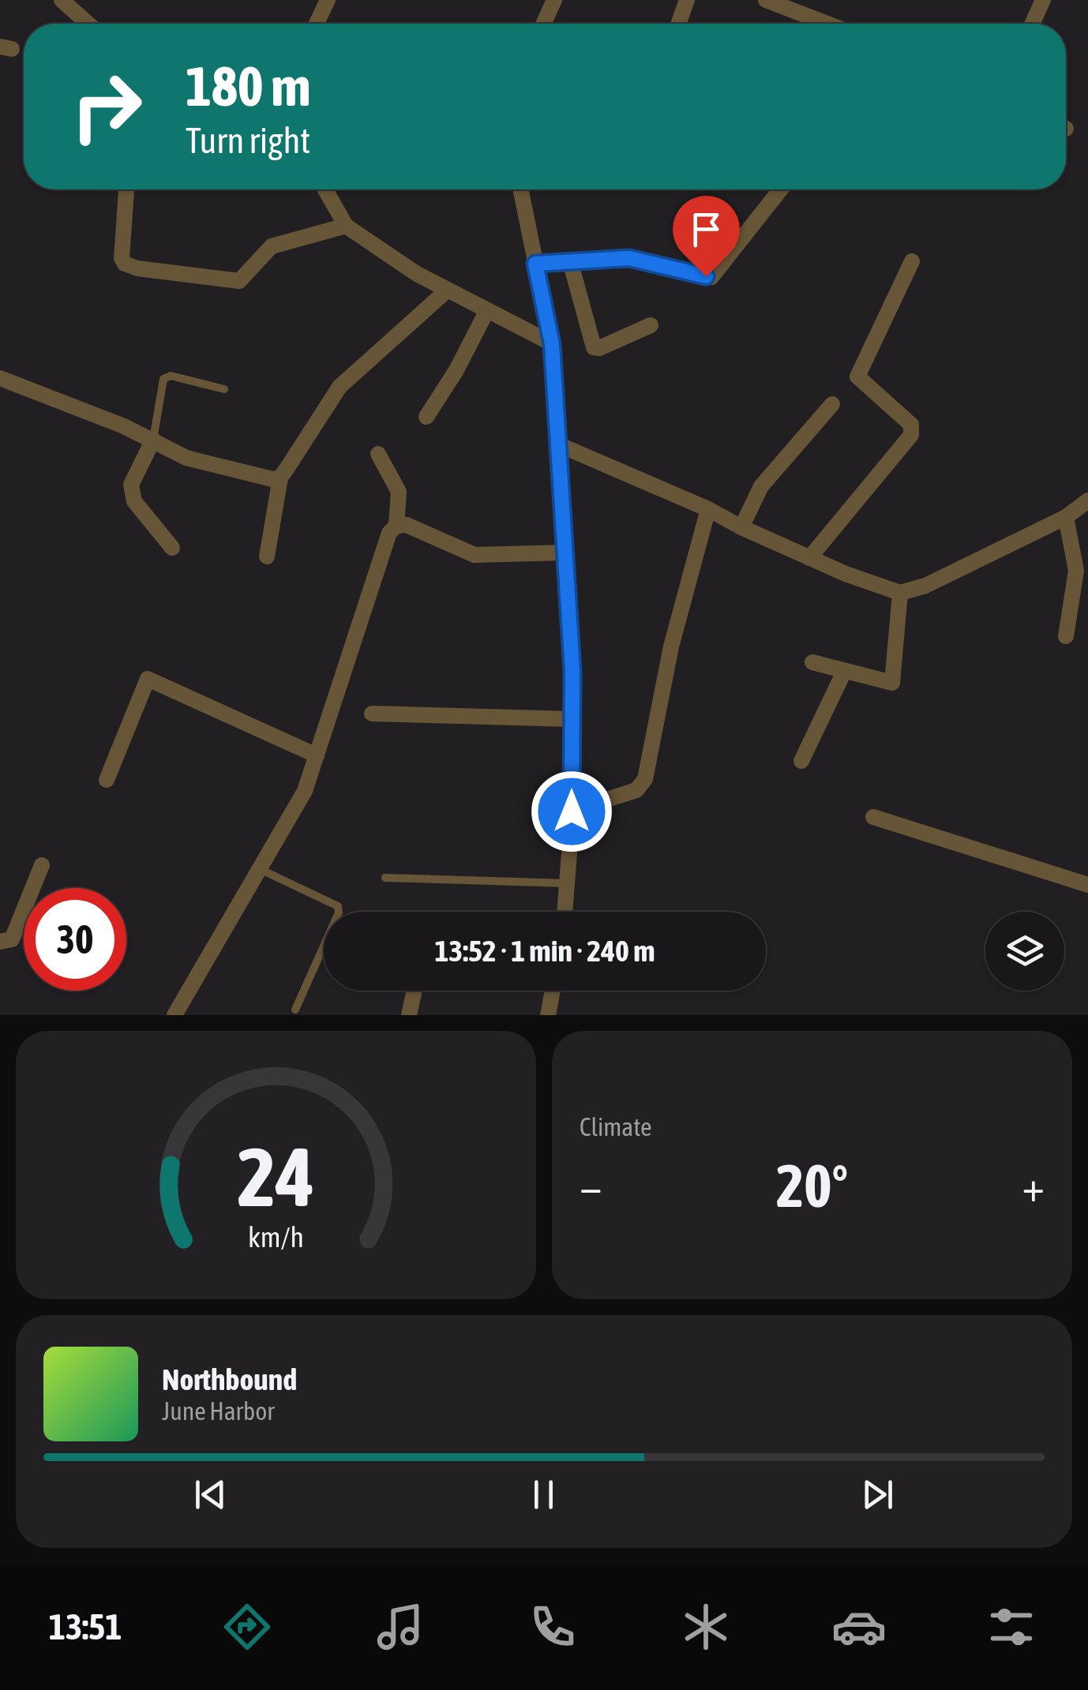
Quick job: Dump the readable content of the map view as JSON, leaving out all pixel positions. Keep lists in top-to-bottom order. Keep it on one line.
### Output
{"page":{"turn":["180 m","Turn right"],"limit":"30","trip":"13:52 · 1 min · 240 m","tile":"Climate","heat":["−","20°","+"],"song":["Northbound","June Harbor"],"tabs":"13:51","gauge":["24","km/h"]}}
